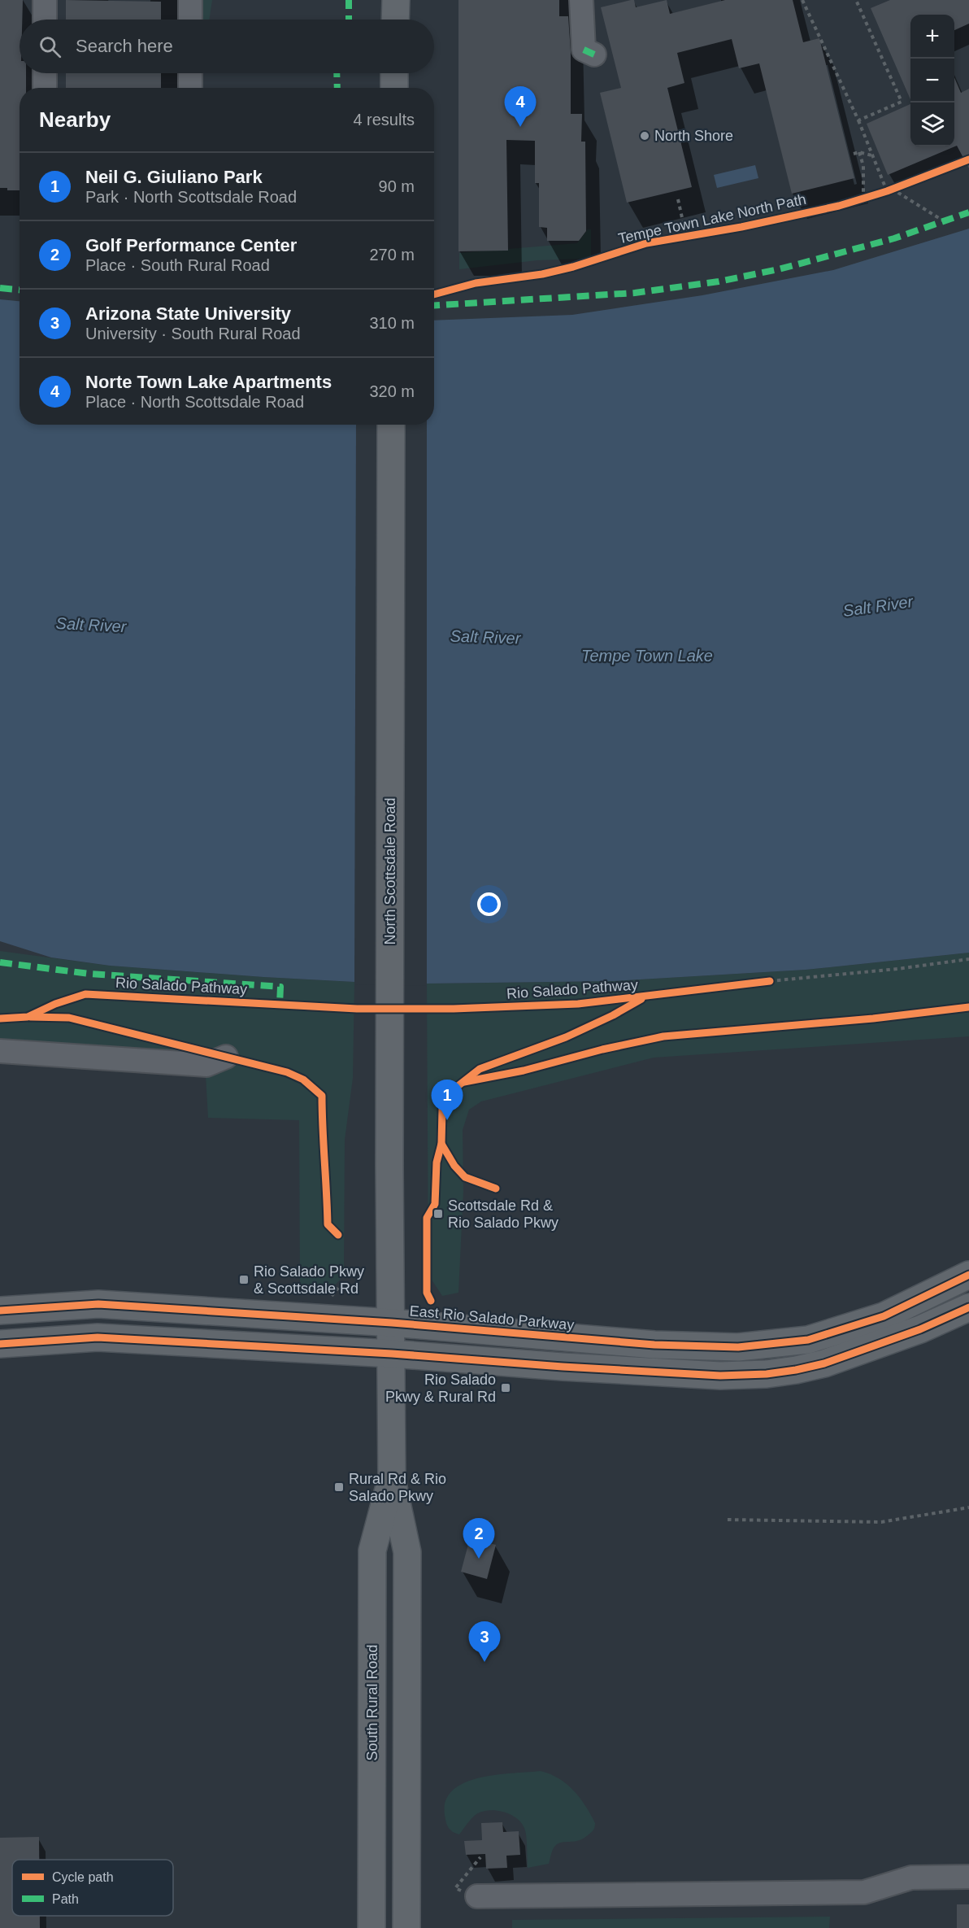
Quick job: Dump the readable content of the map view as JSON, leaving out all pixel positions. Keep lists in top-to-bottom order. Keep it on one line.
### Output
{"streets":{"main road":["North Scottsdale Road","East Rio Salado Parkway","South Rural Road"],"cycle path":["Tempe Town Lake North Path","Rio Salado Pathway"]},"crossings":[["North Scottsdale Road","East Rio Salado Parkway"],["North Scottsdale Road","South Rural Road"],["East Rio Salado Parkway","South Rural Road"]],"water":["Salt River","Tempe Town Lake"],"places":{"other":["North Shore"],"transit":["Scottsdale Rd & Rio Salado Pkwy","Rio Salado Pkwy & Scottsdale Rd","Rio Salado Pkwy & Rural Rd","Rural Rd & Rio Salado Pkwy"]},"legend":["Cycle path","Path"],"page":{"map_buttons":["+","−"],"search":"Search here","pins":["4","1","2","3"],"heading":["Nearby","4 results"],"list":[{"mark":"1","name":"Neil G. Giuliano Park","note":"Park · North Scottsdale Road","value":"90 m"},{"mark":"2","name":"Golf Performance Center","note":"Place · South Rural Road","value":"270 m"},{"mark":"3","name":"Arizona State University","note":"University · South Rural Road","value":"310 m"},{"mark":"4","name":"Norte Town Lake Apartments","note":"Place · North Scottsdale Road","value":"320 m"}]}}
